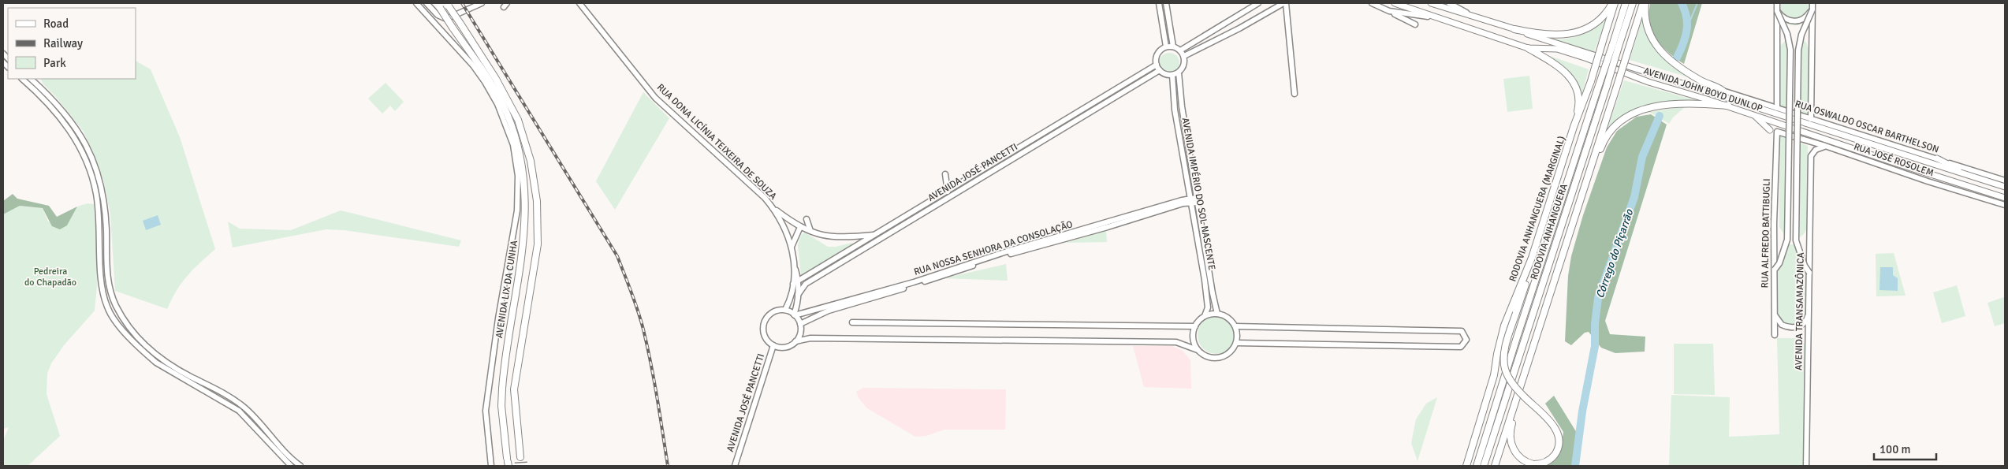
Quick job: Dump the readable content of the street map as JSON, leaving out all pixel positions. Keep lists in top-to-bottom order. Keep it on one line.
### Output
{"streets":{"highway":["RODOVIA ANHANGUERA (MARGINAL)","RODOVIA ANHANGUERA","AVENIDA LIX DA CUNHA"],"main road":["AVENIDA JOHN BOYD DUNLOP"],"street":["RUA OSWALDO OSCAR BARTHELSON","RUA DONA LICÍNIA TEIXEIRA DE SOUZA","RUA JOSÉ ROSOLEM","AVENIDA JOSÉ PANCETTI","AVENIDA IMPÉRIO DO SOL NASCENTE","RUA ALFREDO BATTIBUGLI","RUA NOSSA SENHORA DA CONSOLAÇÃO","AVENIDA TRANSAMAZÔNICA"]},"crossings":[["RUA DONA LICÍNIA TEIXEIRA DE SOUZA","AVENIDA JOSÉ PANCETTI"],["RUA JOSÉ ROSOLEM","RUA ALFREDO BATTIBUGLI"],["RUA JOSÉ ROSOLEM","AVENIDA TRANSAMAZÔNICA"],["AVENIDA JOSÉ PANCETTI","AVENIDA IMPÉRIO DO SOL NASCENTE"],["AVENIDA JOSÉ PANCETTI","RUA NOSSA SENHORA DA CONSOLAÇÃO"],["AVENIDA IMPÉRIO DO SOL NASCENTE","RUA NOSSA SENHORA DA CONSOLAÇÃO"]],"water":["Córrego do Piçarrão"],"parks":["Pedreira do Chapadão"],"legend":["Road","Railway","Park"],"scale_bar":"100 m"}
